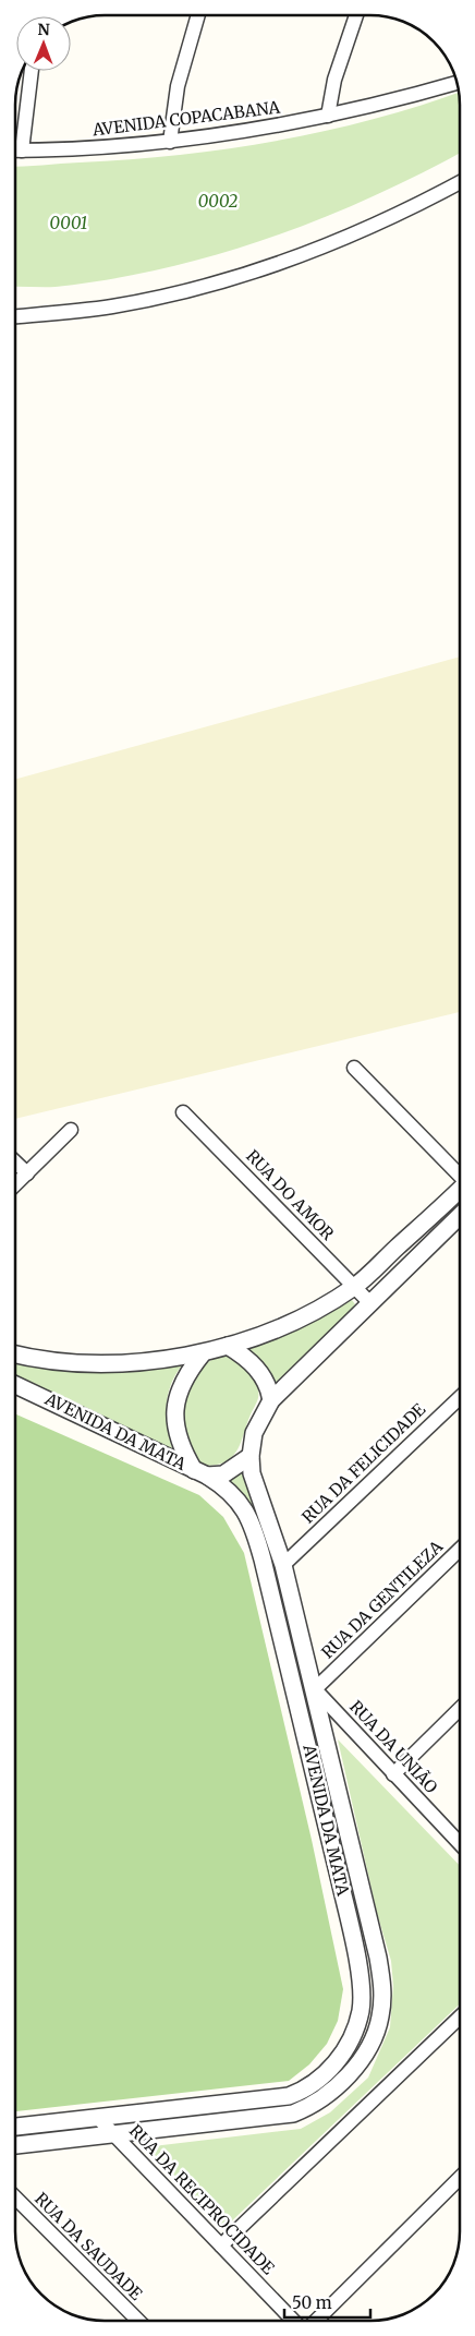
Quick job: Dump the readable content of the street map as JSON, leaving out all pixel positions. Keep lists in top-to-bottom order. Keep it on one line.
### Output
{"streets":{"street":["AVENIDA COPACABANA","RUA DO AMOR","AVENIDA DA MATA","RUA DA FELICIDADE","RUA DA GENTILEZA","RUA DA UNIÃO","RUA DA RECIPROCIDADE","RUA DA SAUDADE"]},"crossings":[["RUA DO AMOR","AVENIDA DA MATA"],["AVENIDA DA MATA","RUA DA FELICIDADE"],["AVENIDA DA MATA","RUA DA GENTILEZA"],["AVENIDA DA MATA","RUA DA UNIÃO"],["AVENIDA DA MATA","RUA DA RECIPROCIDADE"],["RUA DA GENTILEZA","RUA DA UNIÃO"]],"parks":["0002","0001"],"scale_bar":"50 m","north":"top"}
